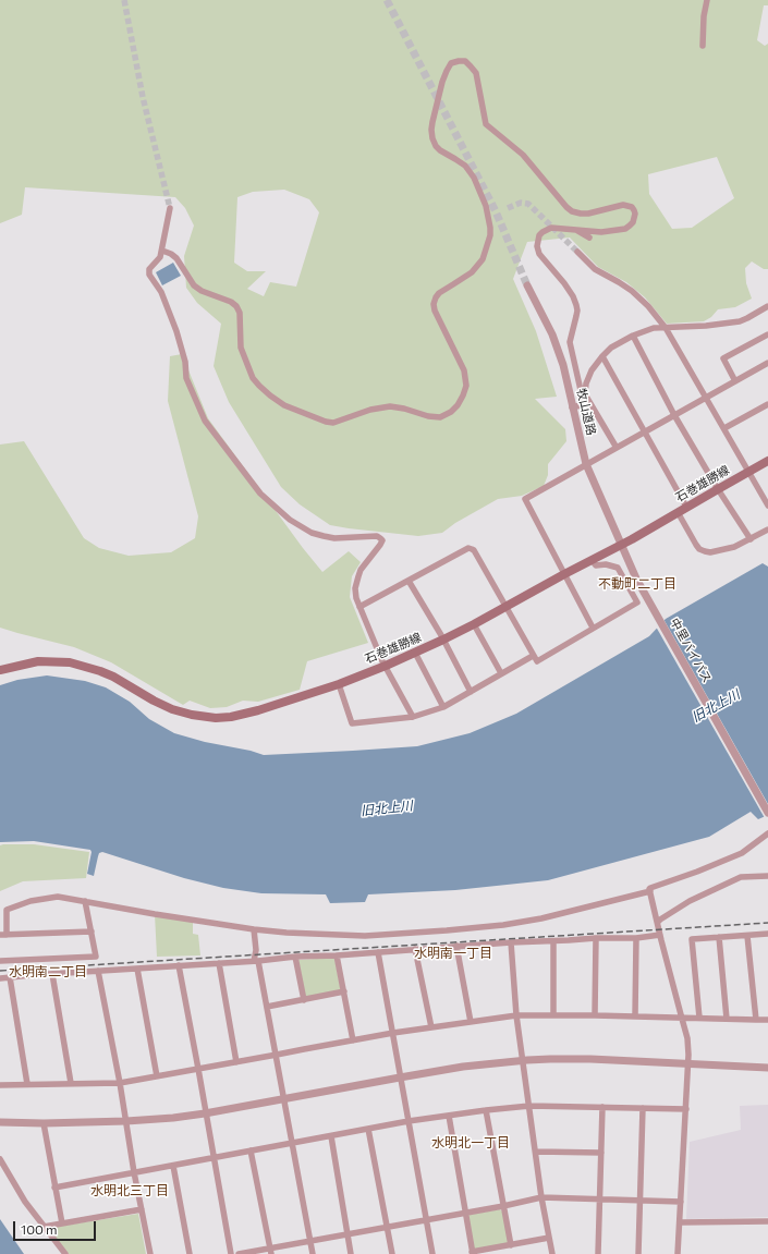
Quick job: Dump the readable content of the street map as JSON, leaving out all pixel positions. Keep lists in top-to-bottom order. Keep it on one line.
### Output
{"streets":{"main road":["石巻雄勝線"],"street":["牧山道路","中里バイパス"]},"crossings":[["牧山道路","石巻雄勝線"],["牧山道路","中里バイパス"],["石巻雄勝線","中里バイパス"]],"districts":["不動町二丁目","水明南一丁目","水明南二丁目","水明北一丁目","水明北三丁目"],"water":["旧北上川"],"scale_bar":"100 m"}
